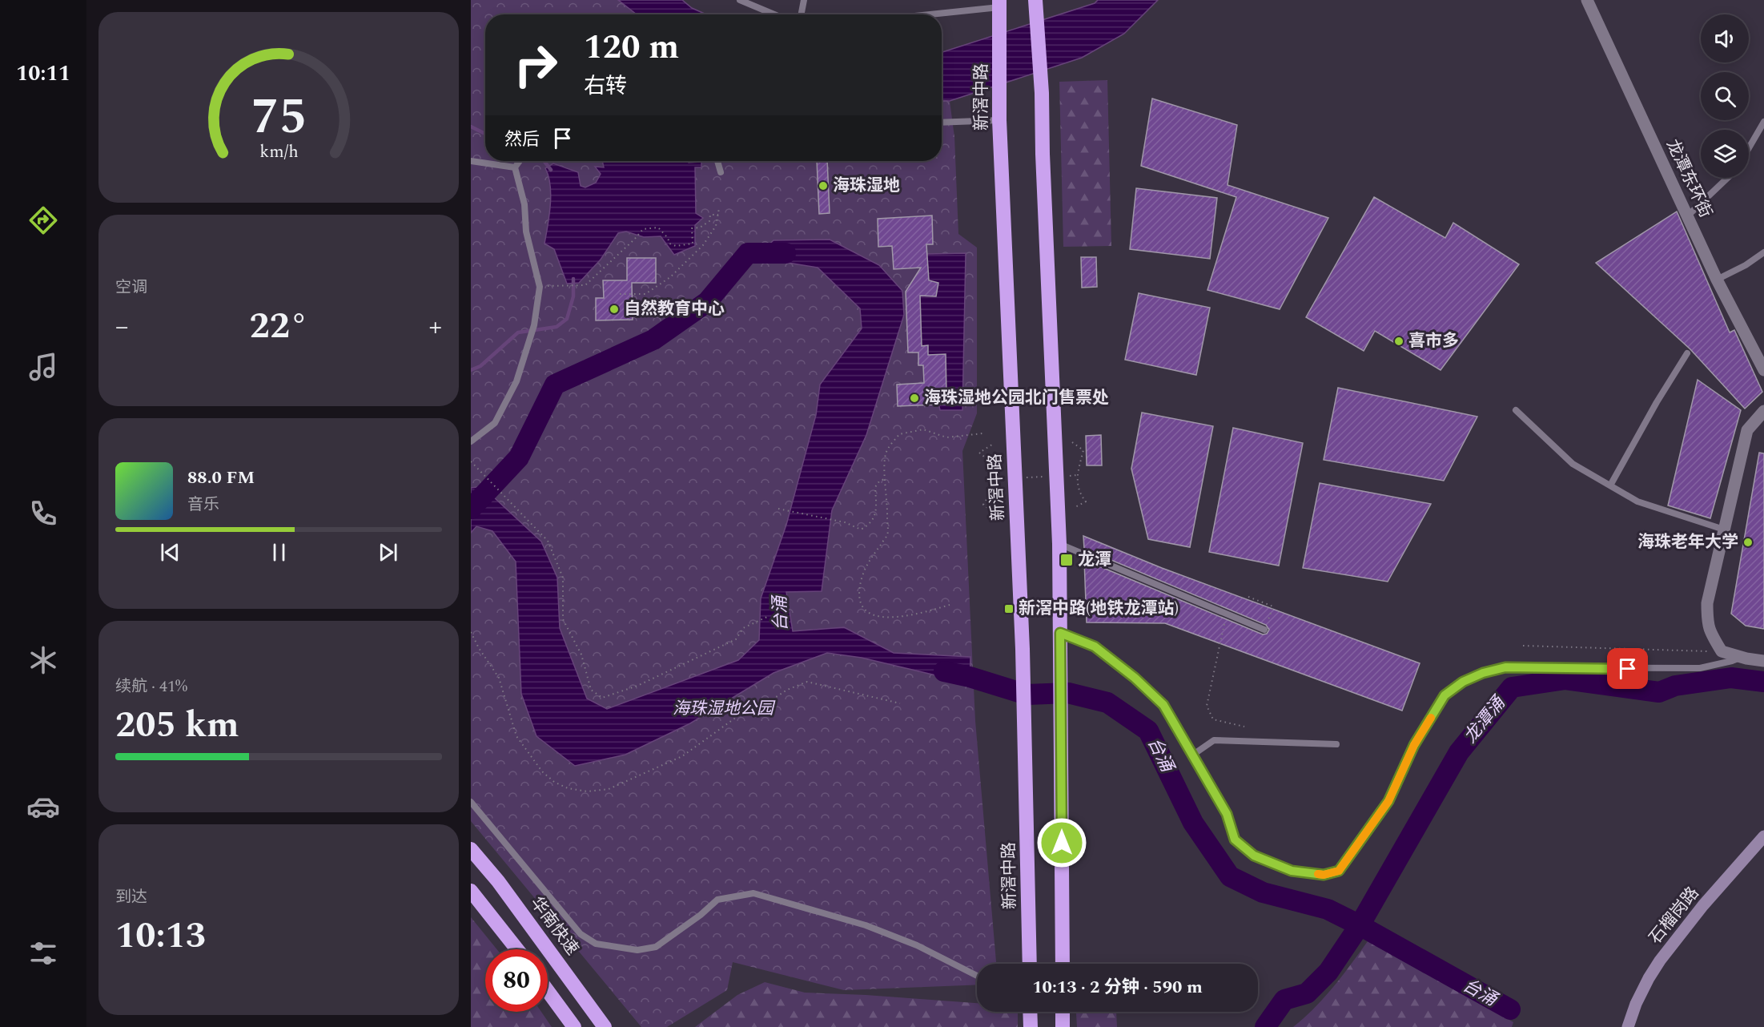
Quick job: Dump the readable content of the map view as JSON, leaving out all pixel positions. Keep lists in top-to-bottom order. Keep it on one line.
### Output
{"streets":{"highway":["新滘中路","华南快速"],"main road":["石榴岗路"],"street":["龙潭东环街"]},"water":["台涌","龙潭涌"],"parks":["海珠湿地公园"],"places":{"other":["海珠湿地","自然教育中心","喜市多","海珠湿地公园北门售票处","海珠老年大学"],"transit":["龙潭","新滘中路(地铁龙潭站)"]},"page":{"tabs":"10:11","turn":["120 m","右转"],"then":"然后","tile":["空调",["续航 · 41%","205 km"],["到达","10:13"]],"heat":["−","22°","+"],"song":["88.0 FM","音乐"],"limit":"80","trip":"10:13 · 2 分钟 · 590 m","gauge":["75","km/h"]}}
